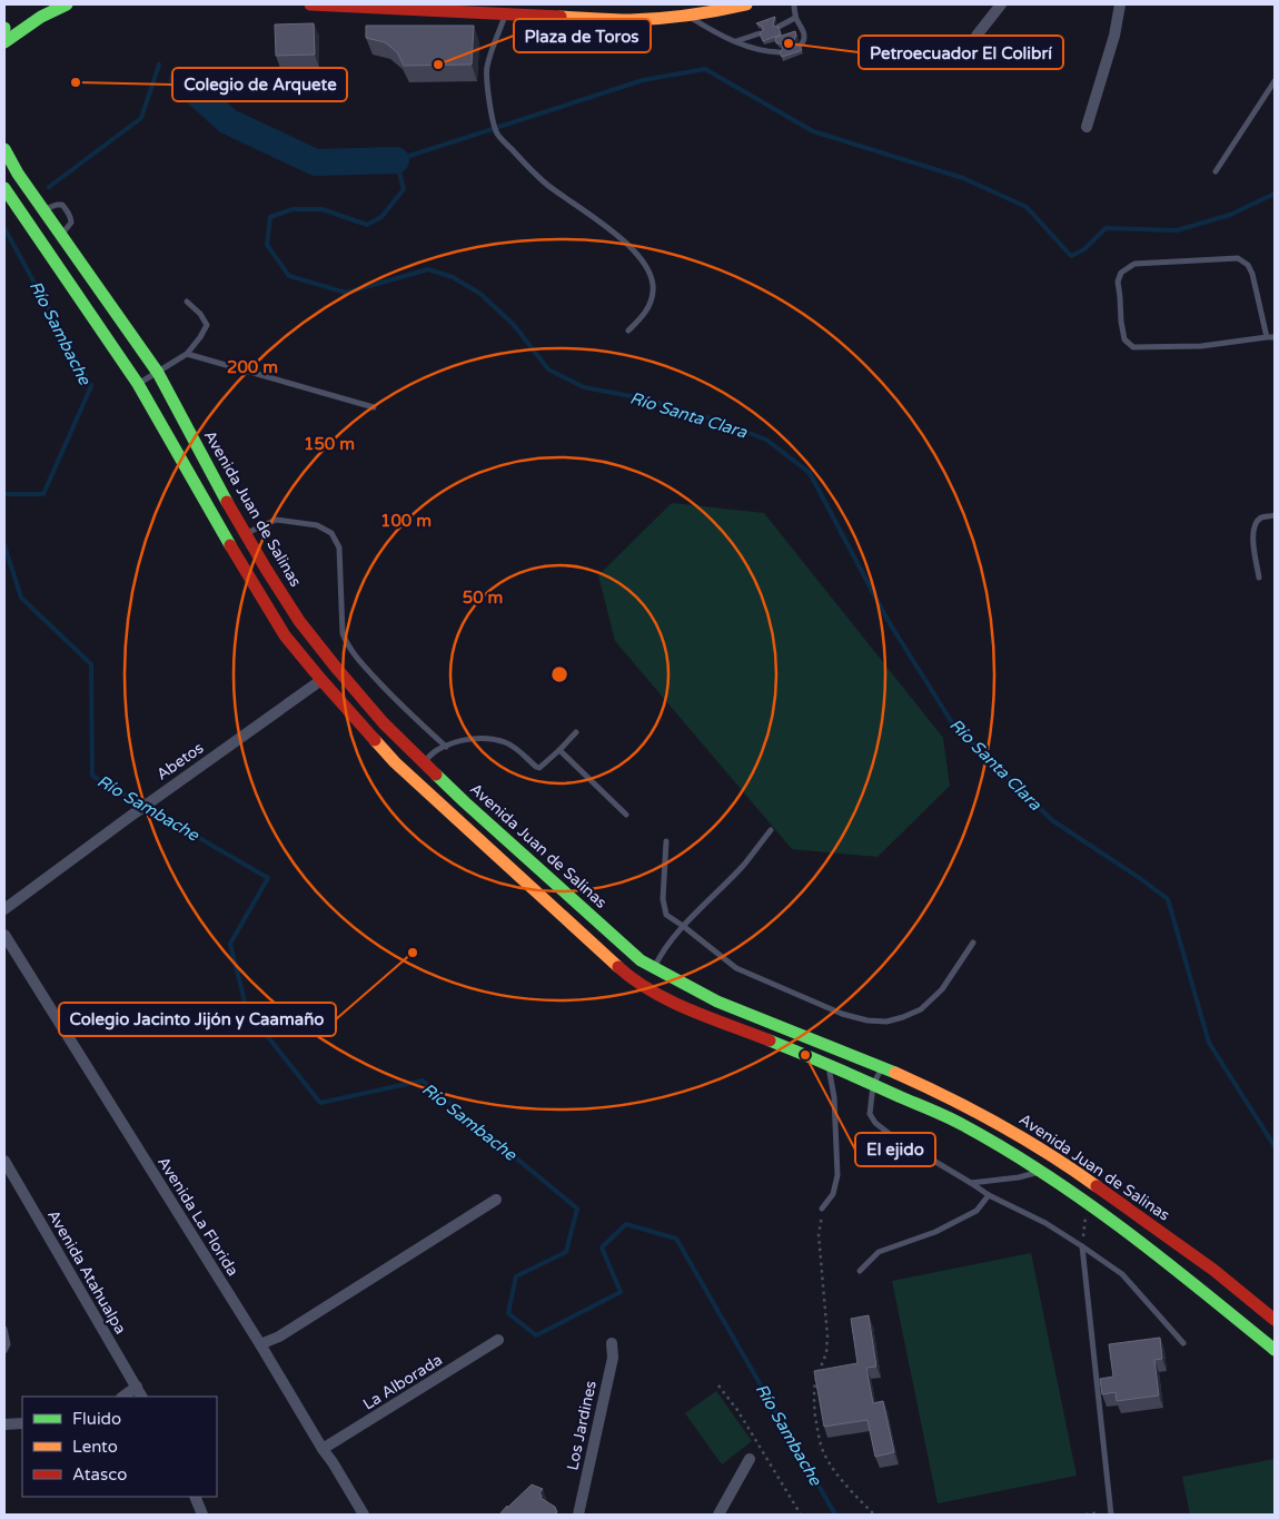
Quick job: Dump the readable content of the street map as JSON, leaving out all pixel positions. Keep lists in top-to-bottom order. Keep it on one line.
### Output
{"streets":{"main road":["Avenida Juan de Salinas"],"street":["Abetos","Avenida La Florida","Avenida Atahualpa","La Alborada","Los Jardines"]},"crossings":[["Avenida La Florida","La Alborada"]],"water":["Río Sambache","Río Santa Clara"],"places":["Petroecuador El Colibrí","Plaza de Toros","Colegio de Arquete","Colegio Jacinto Jijón y Caamaño","El ejido"],"legend":["Fluido","Lento","Atasco"],"rings":["200 m","150 m","100 m","50 m"]}
